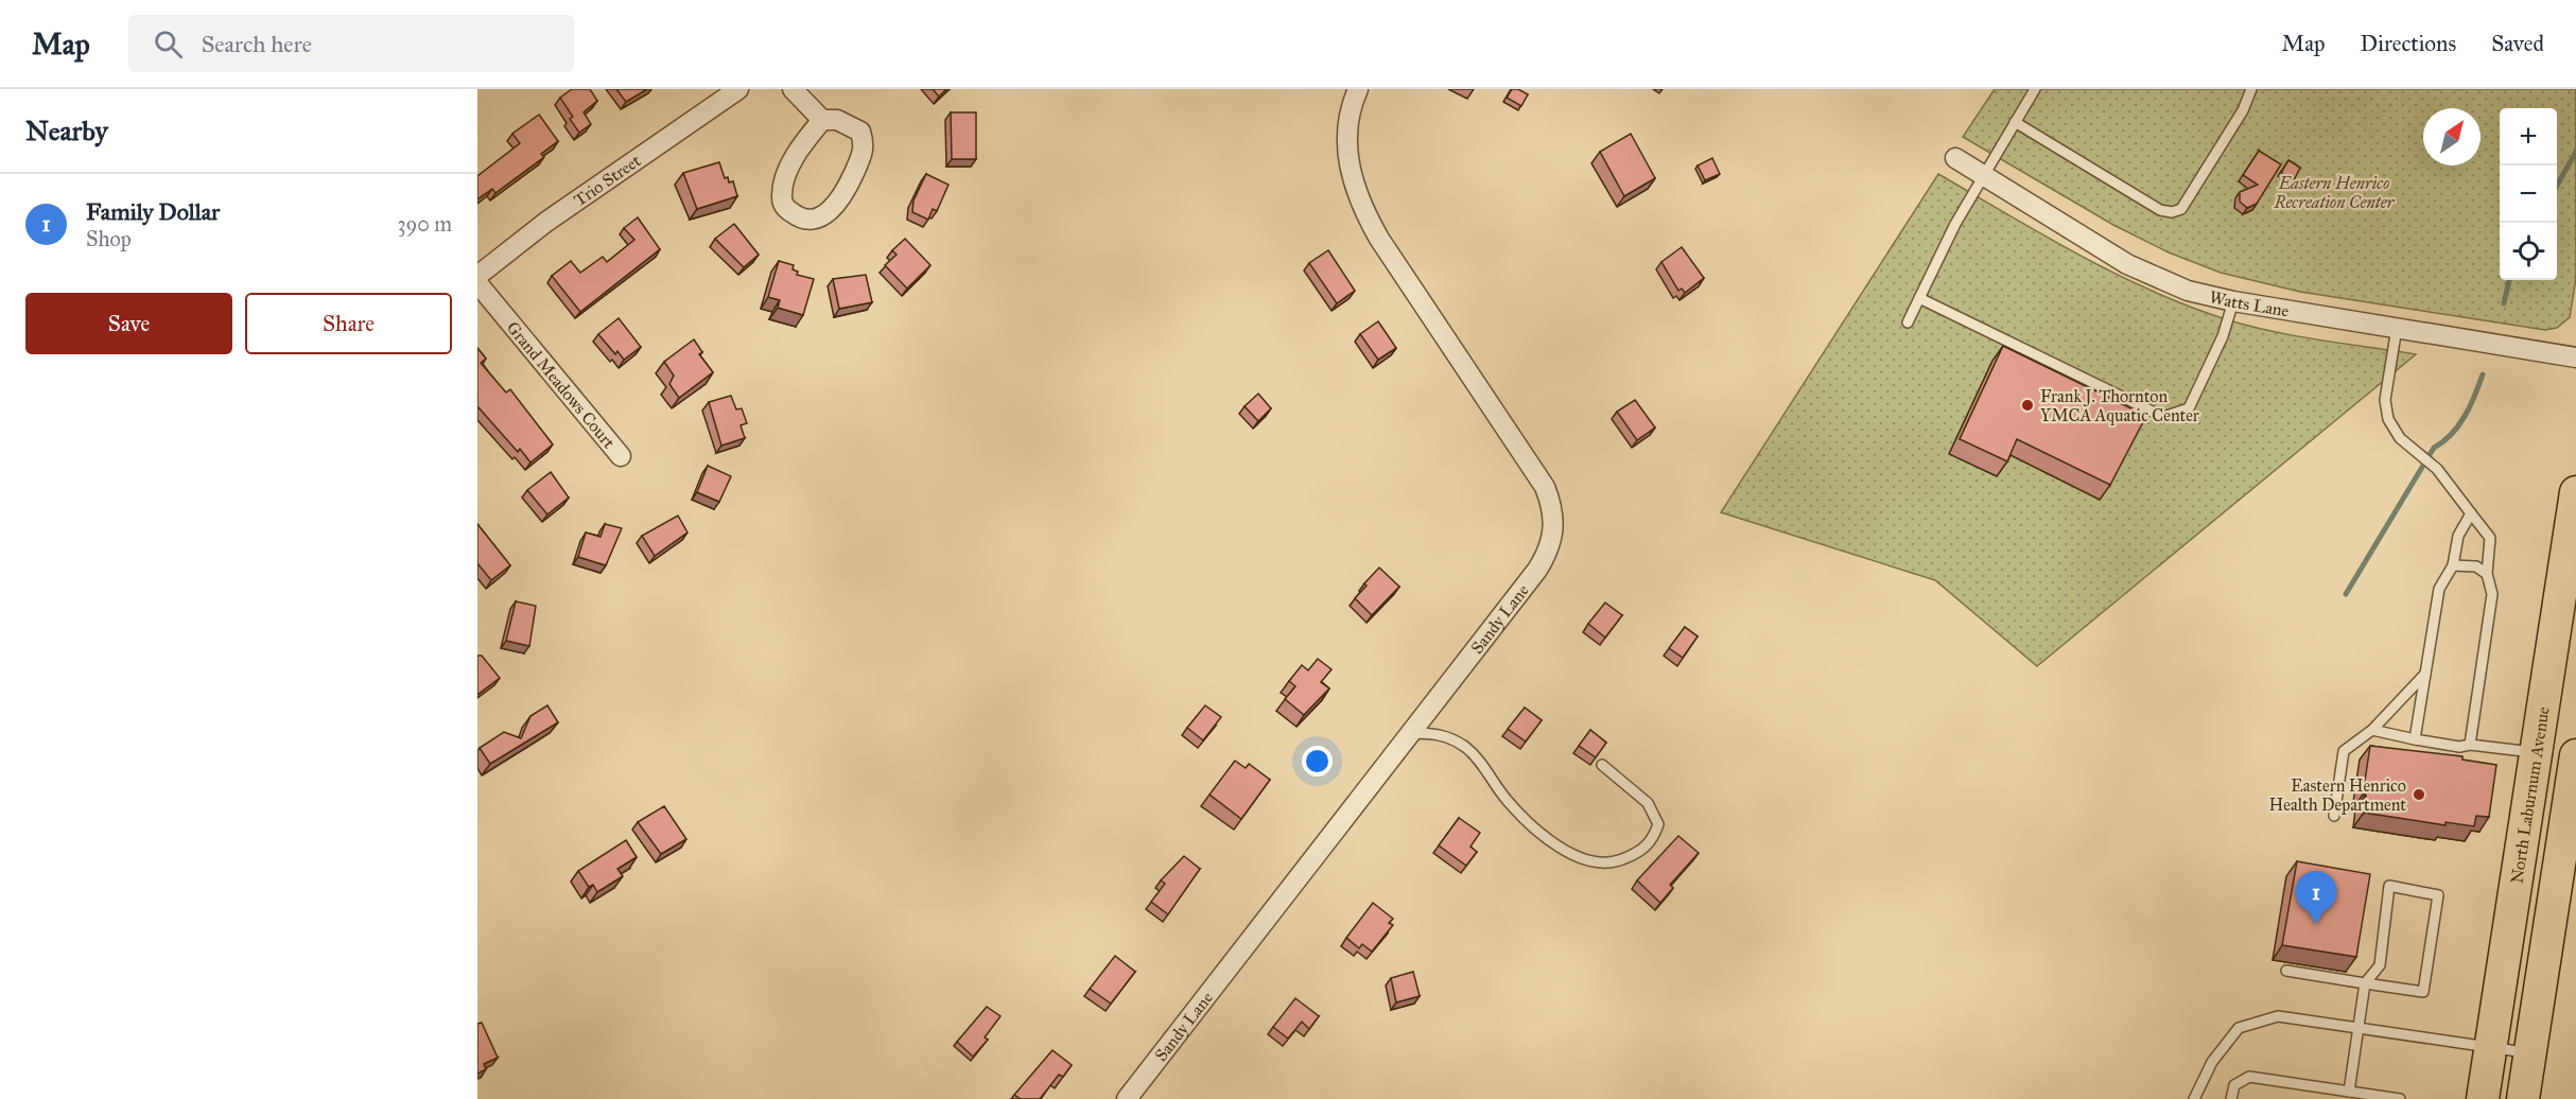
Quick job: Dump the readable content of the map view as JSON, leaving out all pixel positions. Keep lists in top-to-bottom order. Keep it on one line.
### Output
{"streets":{"main road":["North Laburnum Avenue"],"street":["Trio Street","Watts Lane","Grand Meadows Court","Sandy Lane"]},"parks":["Eastern Henrico Recreation Center"],"places":["Frank J. Thornton YMCA Aquatic Center","Eastern Henrico Health Department"],"north":"top right","page":{"header":"Map","search":"Search here","nav":["Map","Directions","Saved"],"heading":"Nearby","map_buttons":["+","−"],"list":[{"mark":"1","name":"Family Dollar","note":"Shop","value":"390 m"}],"buttons":["Save","Share"],"pins":"1"}}
